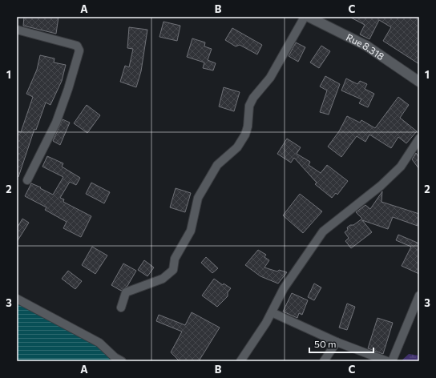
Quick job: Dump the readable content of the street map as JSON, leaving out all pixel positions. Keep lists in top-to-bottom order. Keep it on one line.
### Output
{"streets":{"main road":["Rue 8.318"]},"scale_bar":"50 m","grid":{"columns":["A","B","C"],"rows":["1","2","3"]}}
